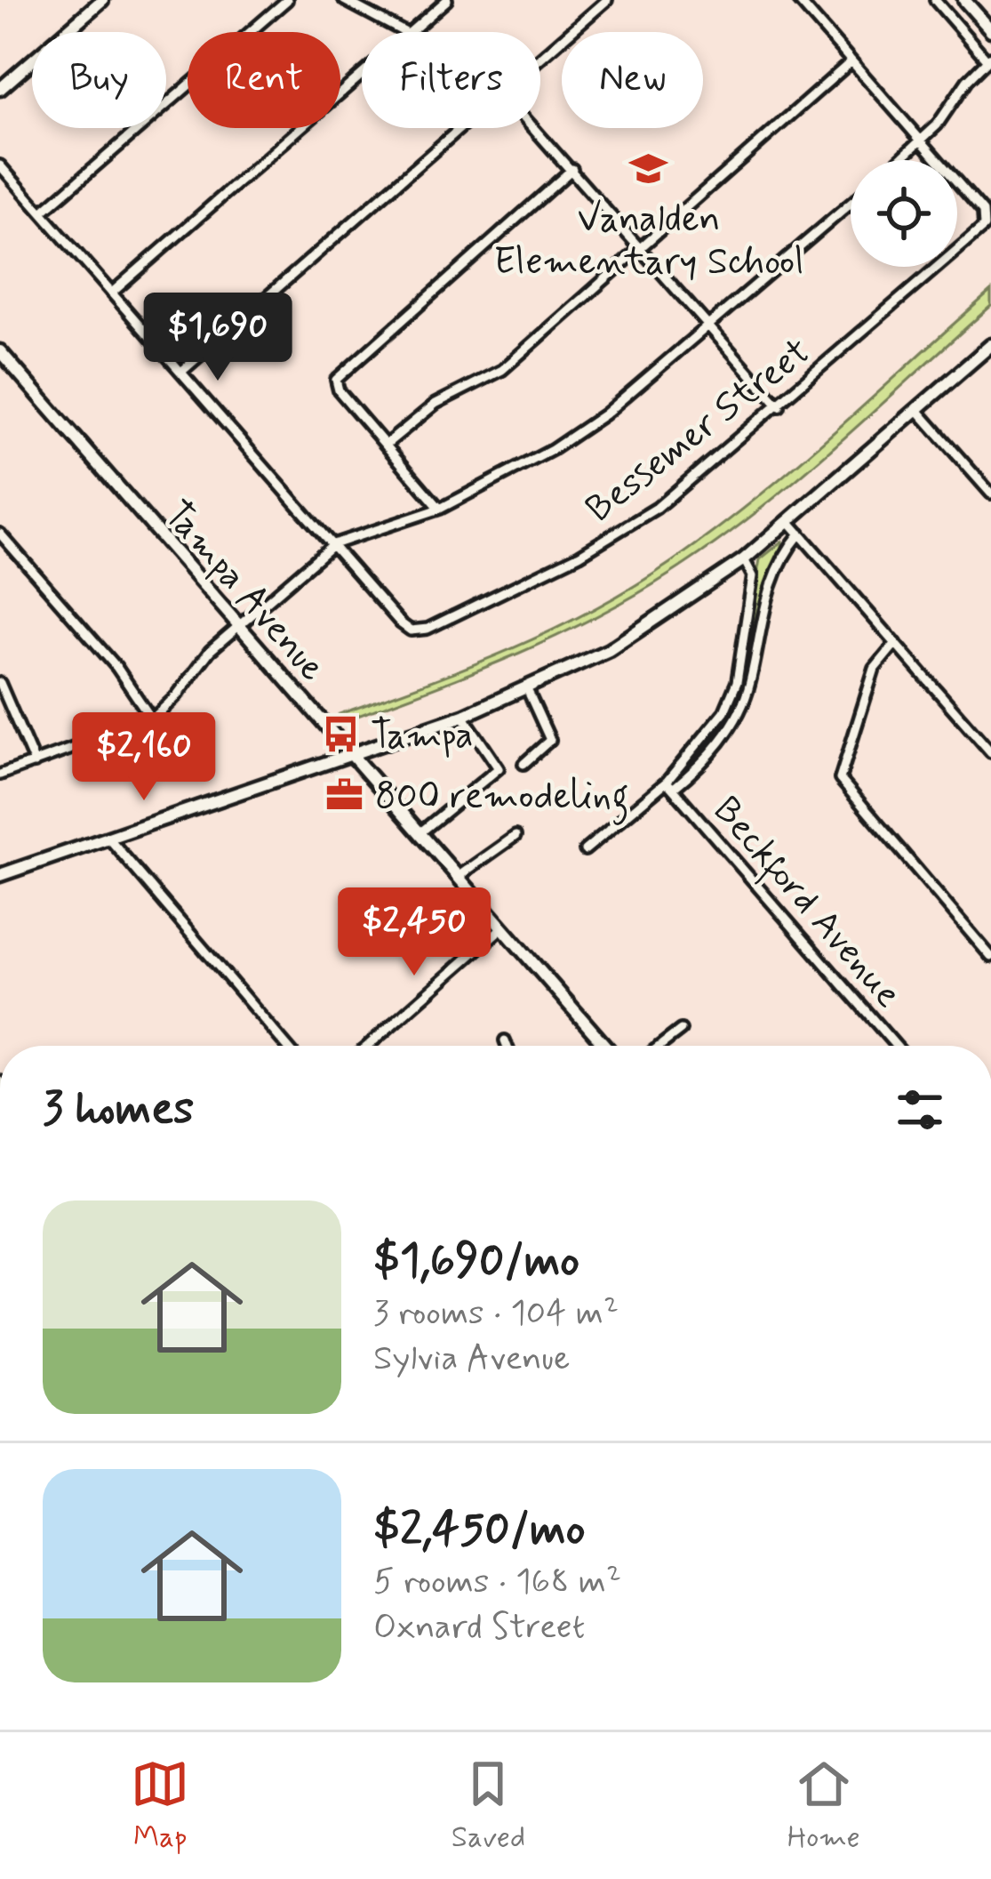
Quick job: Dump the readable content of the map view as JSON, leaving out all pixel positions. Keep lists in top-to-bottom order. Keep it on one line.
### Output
{"streets":{"main road":["Tampa Avenue"],"street":["Bessemer Street","Beckford Avenue"]},"places":{"school or university":["Vanalden Elementary School"],"bus stop":["Tampa"],"office":["800 remodeling"]},"page":{"chip":["Buy","Rent","Filters","New"],"price":["$1,690","$2,160","$2,450"],"heading":"3 homes","list":[{"name":"$1,690/mo","note":"3 rooms · 104 m² · Sylvia Avenue"},{"name":"$2,450/mo","note":"5 rooms · 168 m² · Oxnard Street"}],"tabs":["Map","Saved","Home"]}}
